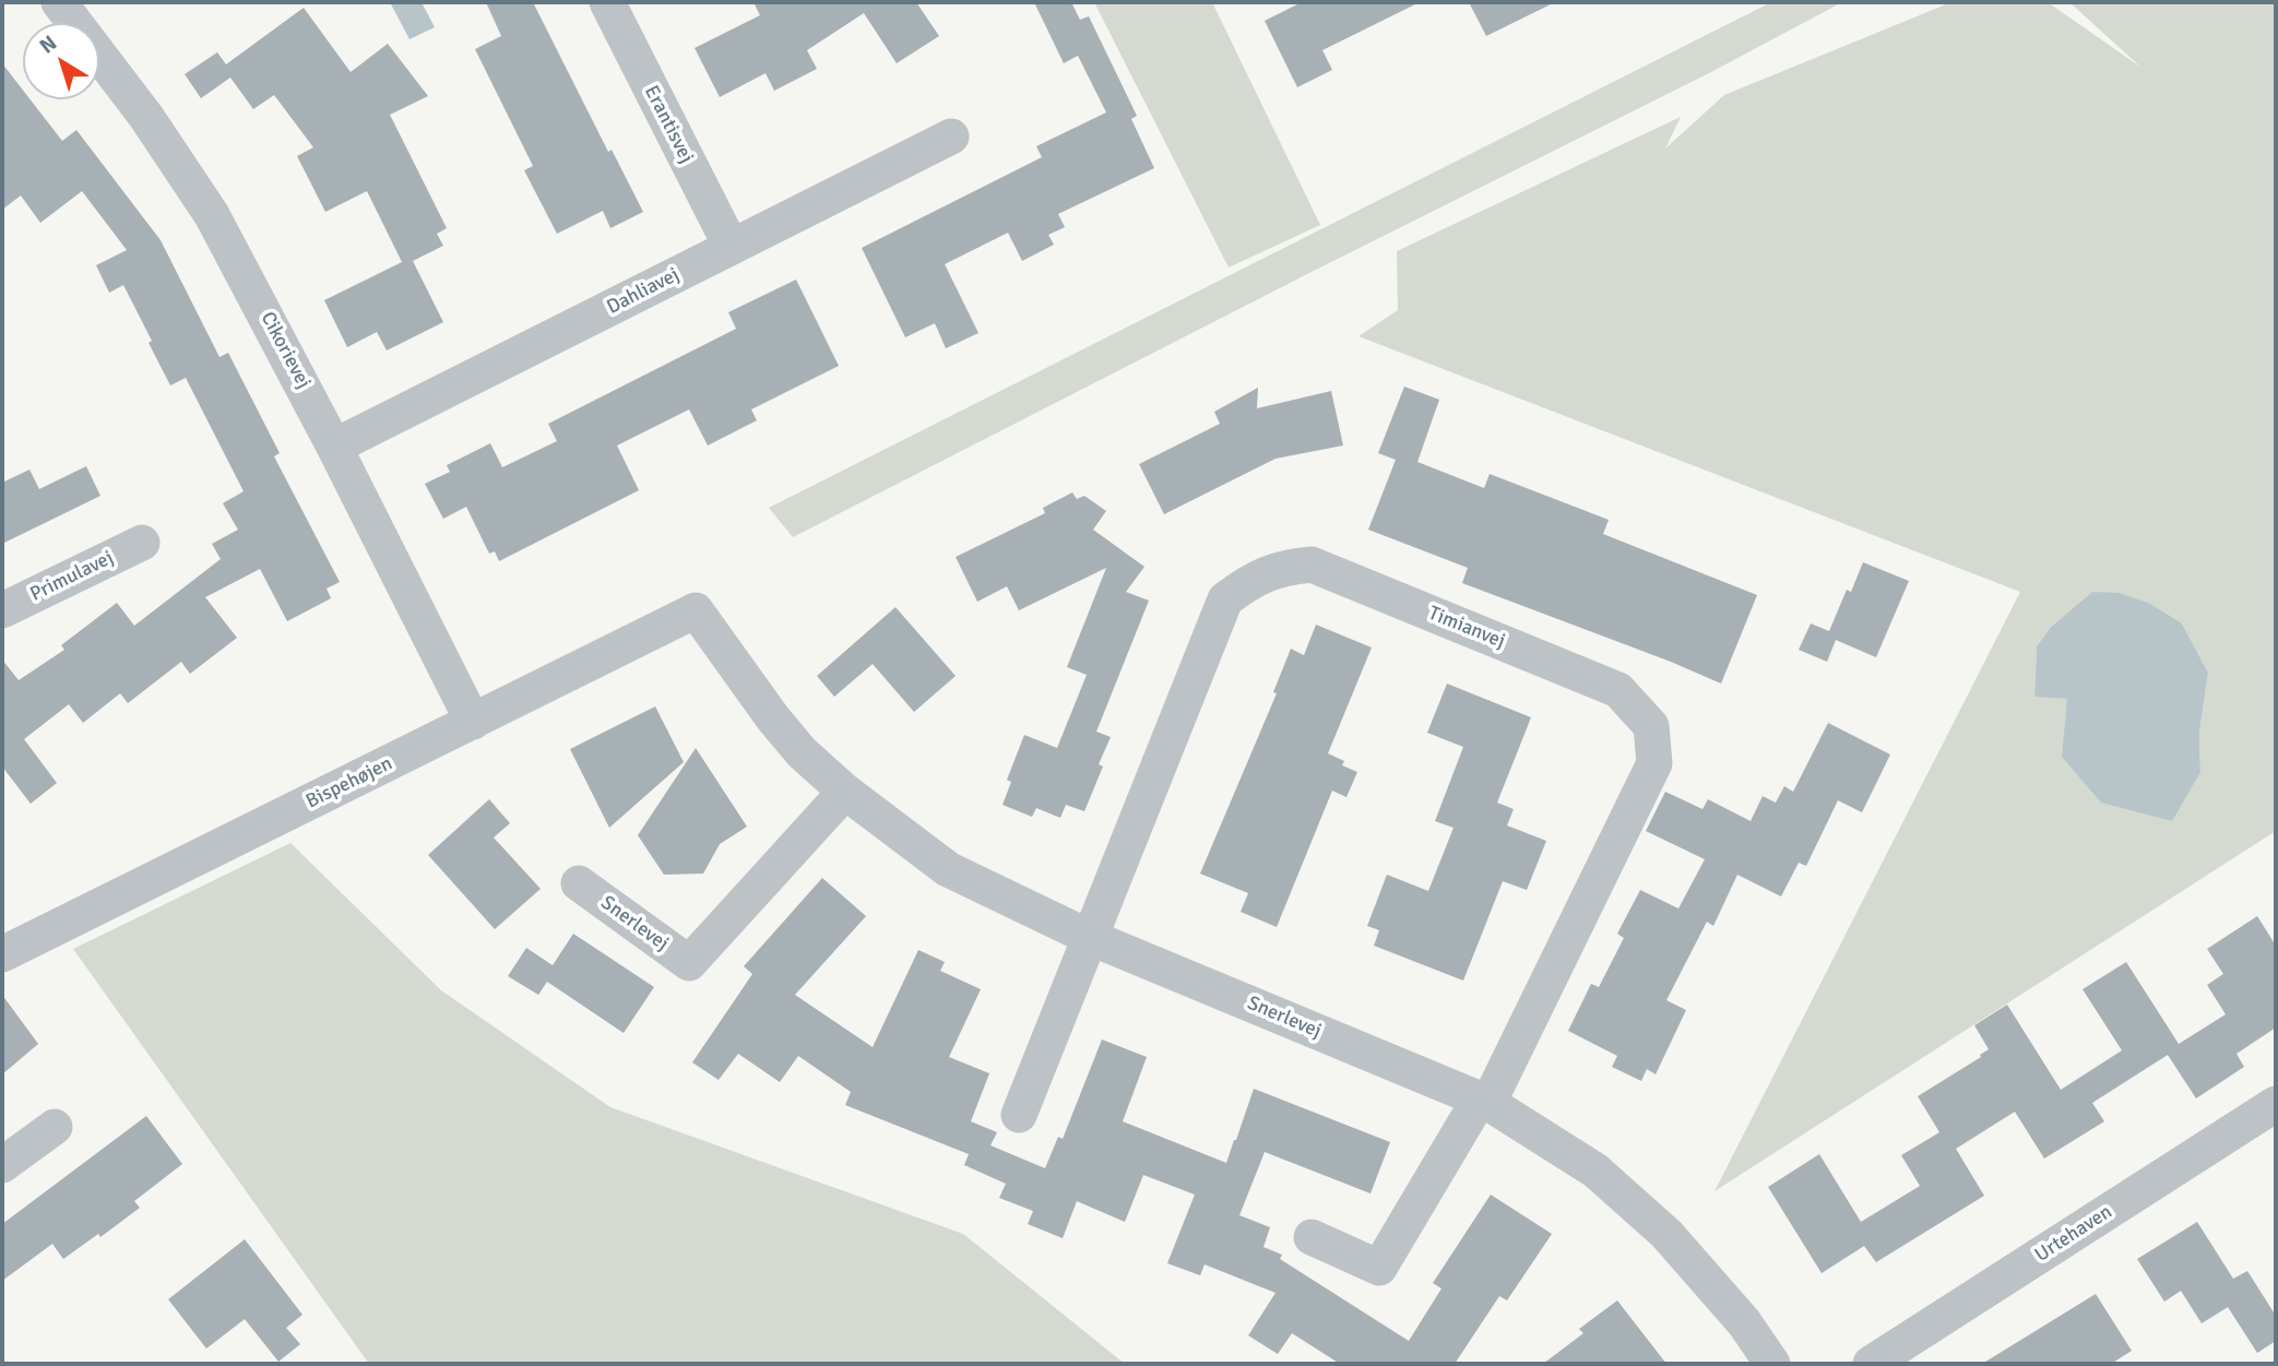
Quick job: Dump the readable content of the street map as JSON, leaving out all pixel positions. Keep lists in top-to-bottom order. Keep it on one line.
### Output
{"streets":{"street":["Erantisvej","Dahliavej","Cikorievej","Primulavej","Timianvej","Bispehøjen","Snerlevej","Urtehaven"]},"crossings":[["Erantisvej","Dahliavej"],["Dahliavej","Cikorievej"],["Cikorievej","Bispehøjen"],["Timianvej","Snerlevej"],["Bispehøjen","Snerlevej"]],"north":"top left"}
